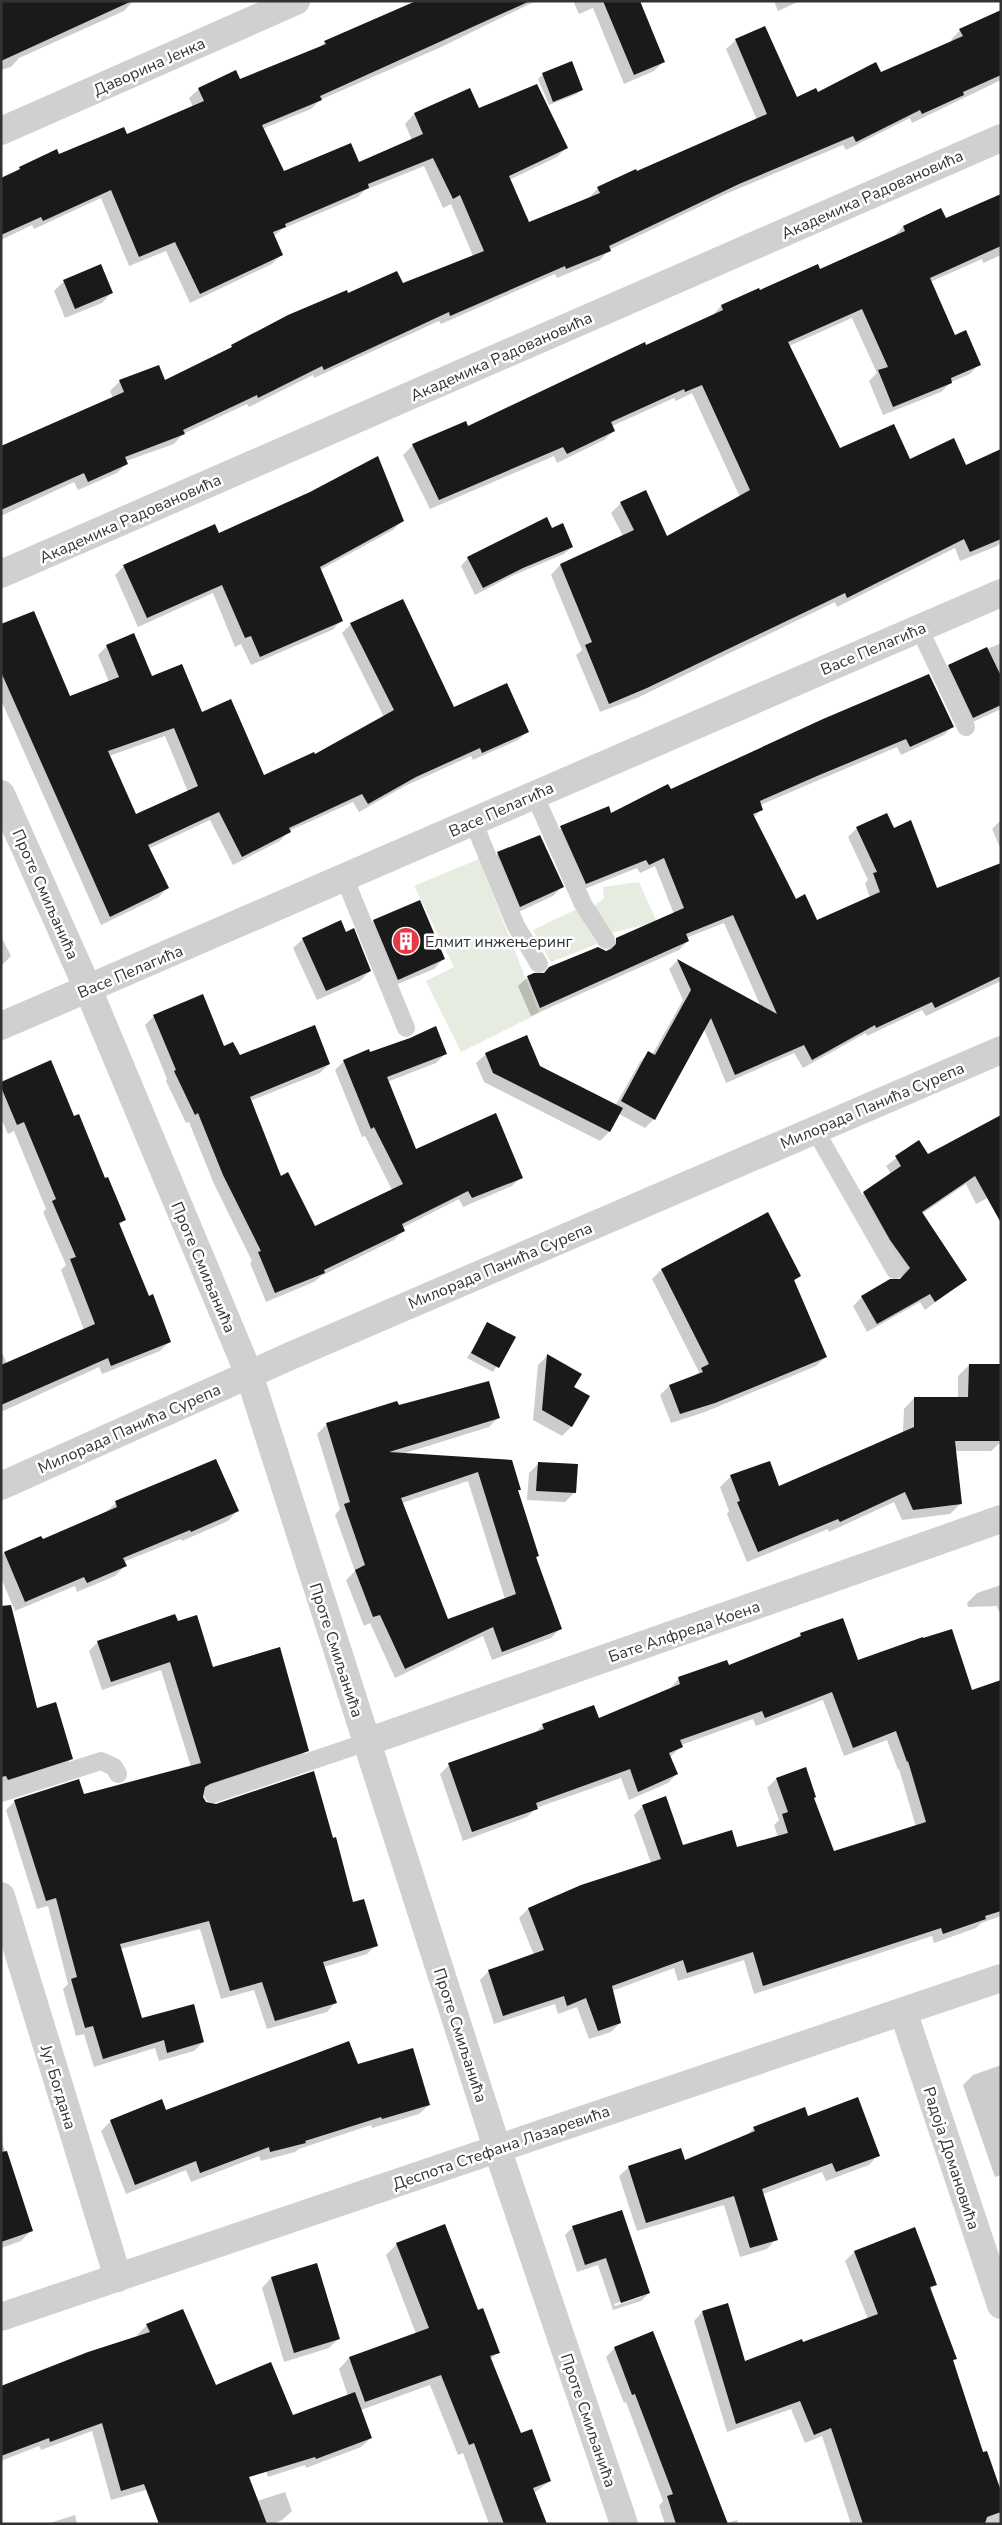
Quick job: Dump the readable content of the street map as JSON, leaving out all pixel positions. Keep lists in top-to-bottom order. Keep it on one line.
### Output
{"streets":{"street":["Даворина Јенка","Академика Радовановића","Васе Пелагића","Проте Смиљанића","Милорада Панића Сурепа","Бате Алфреда Коена","Југ Богдана","Деспота Стефана Лазаревића","Радоја Домановића"]},"crossings":[["Васе Пелагића","Проте Смиљанића"],["Проте Смиљанића","Милорада Панића Сурепа"],["Проте Смиљанића","Бате Алфреда Коена"],["Проте Смиљанића","Деспота Стефана Лазаревића"],["Југ Богдана","Деспота Стефана Лазаревића"],["Деспота Стефана Лазаревића","Радоја Домановића"]],"places":{"building":["Елмит инжењеринг"]}}
